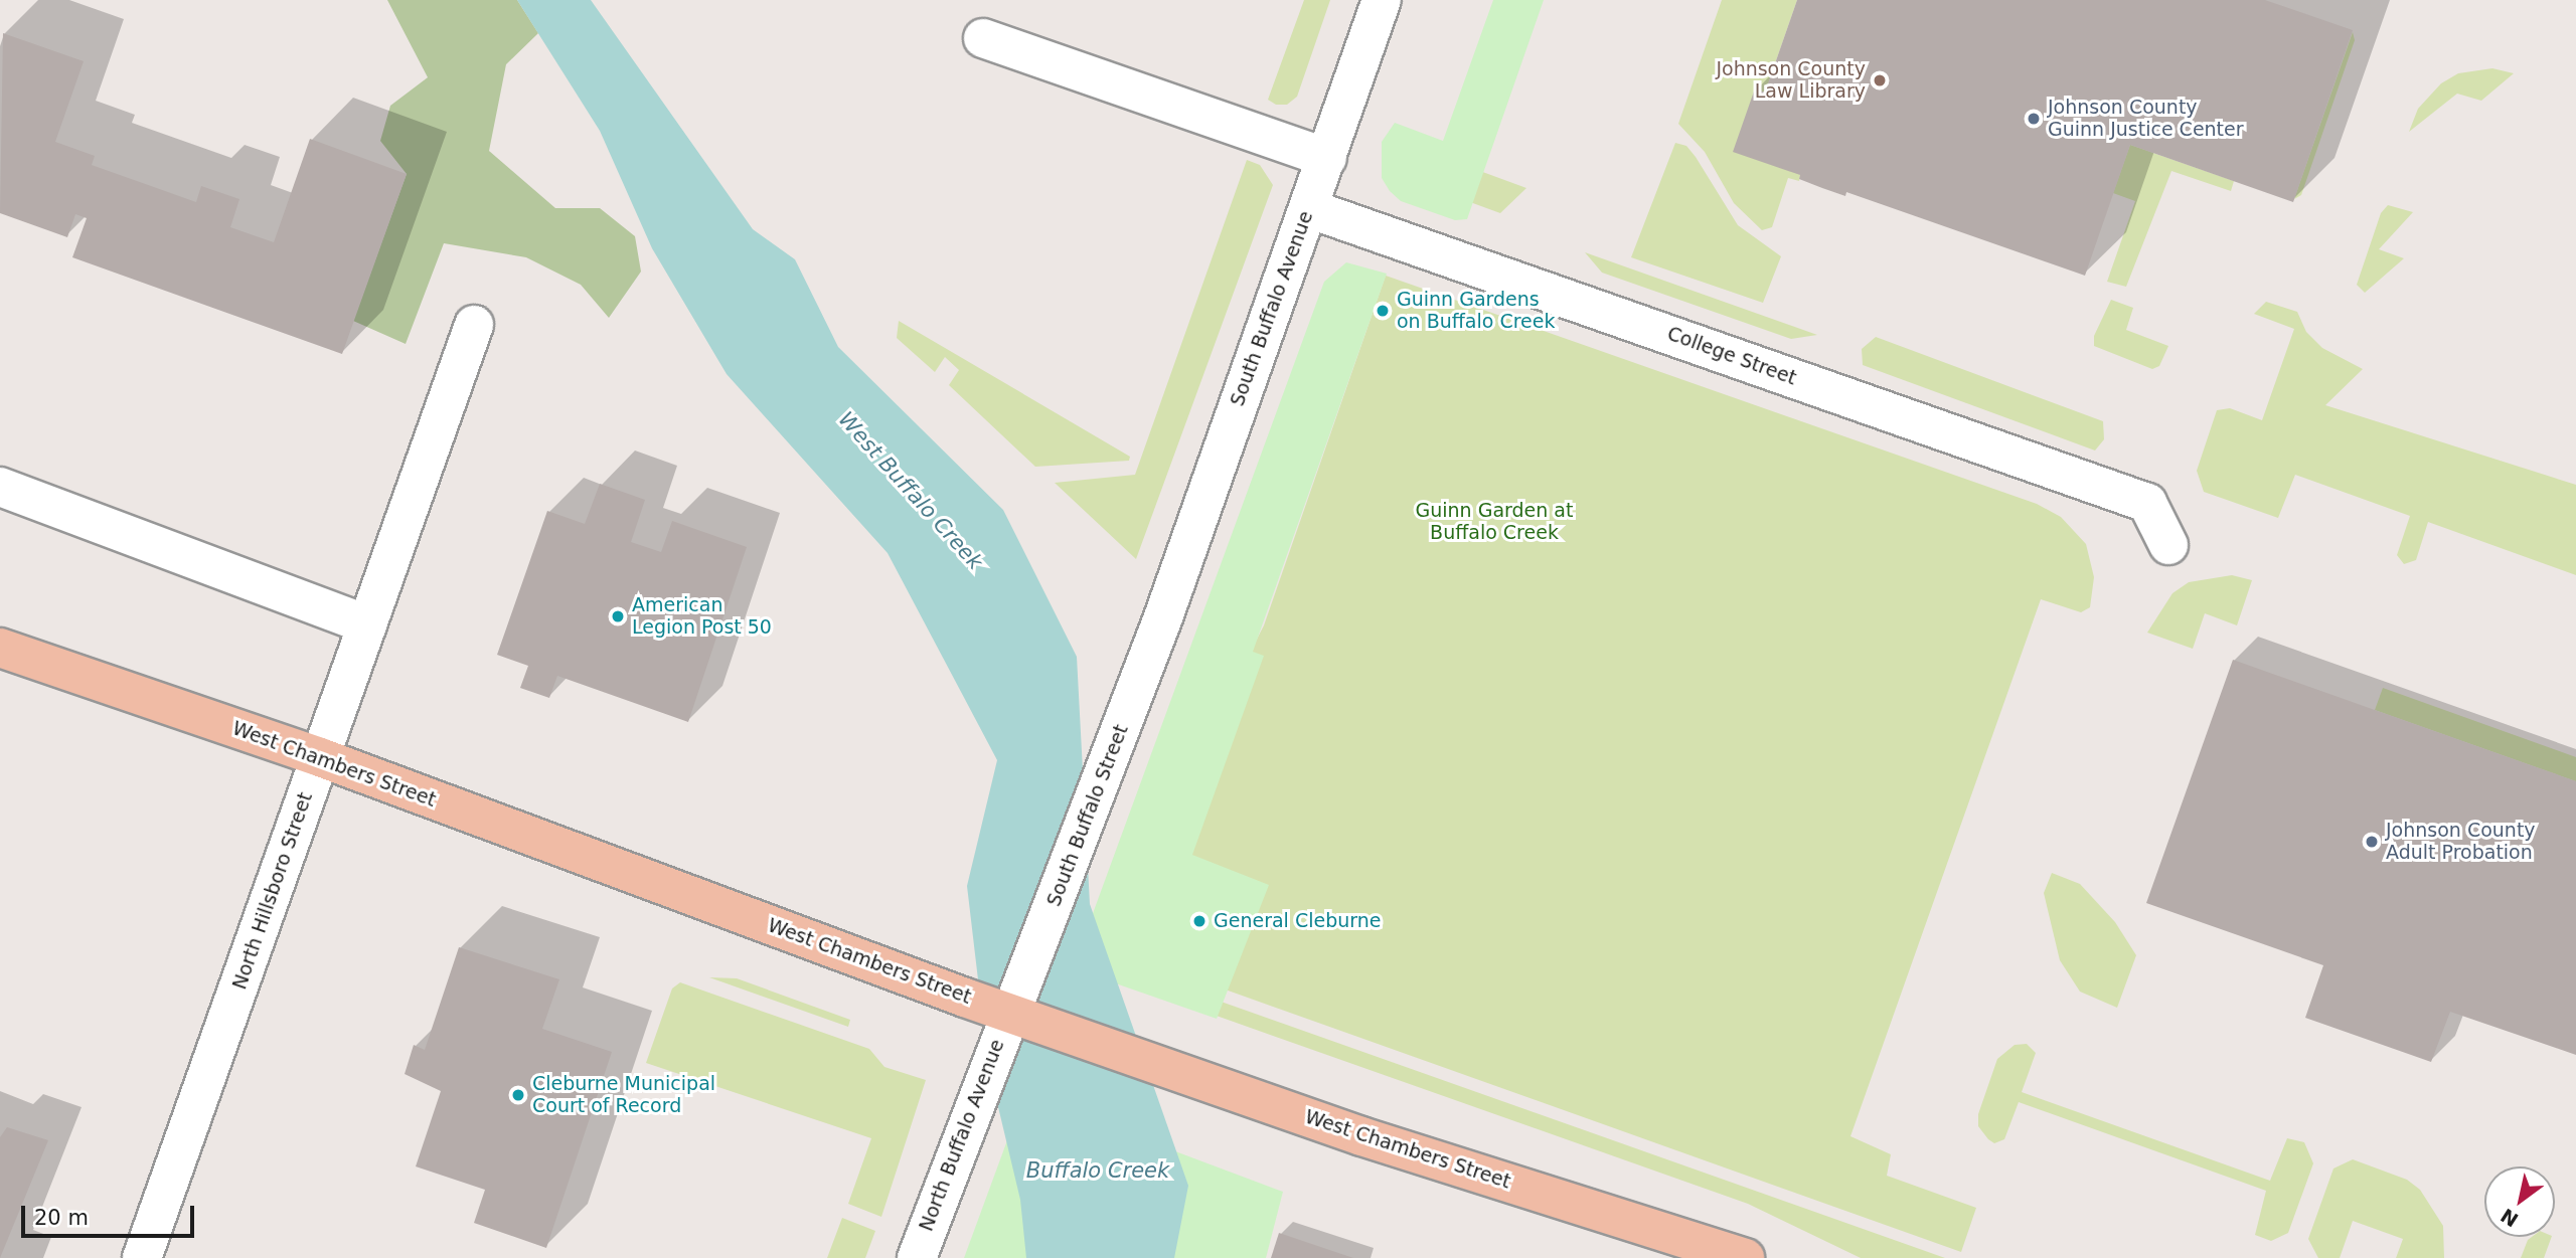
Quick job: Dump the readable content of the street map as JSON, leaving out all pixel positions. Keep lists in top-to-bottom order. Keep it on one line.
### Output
{"streets":{"main road":["West Chambers Street"],"street":["South Buffalo Avenue","College Street","South Buffalo Street","North Hillsboro Street","North Buffalo Avenue"]},"crossings":[["South Buffalo Avenue","College Street"],["South Buffalo Avenue","South Buffalo Street"],["West Chambers Street","South Buffalo Street"],["West Chambers Street","North Hillsboro Street"],["West Chambers Street","North Buffalo Avenue"],["South Buffalo Street","North Buffalo Avenue"]],"water":["West Buffalo Creek","Buffalo Creek"],"parks":["Guinn Garden at Buffalo Creek"],"places":["Johnson County Law Library","Johnson County Guinn Justice Center","Guinn Gardens on Buffalo Creek","American Legion Post 50","Johnson County Adult Probation","General Cleburne","Cleburne Municipal Court of Record"],"scale_bar":"20 m","north":"bottom left"}
